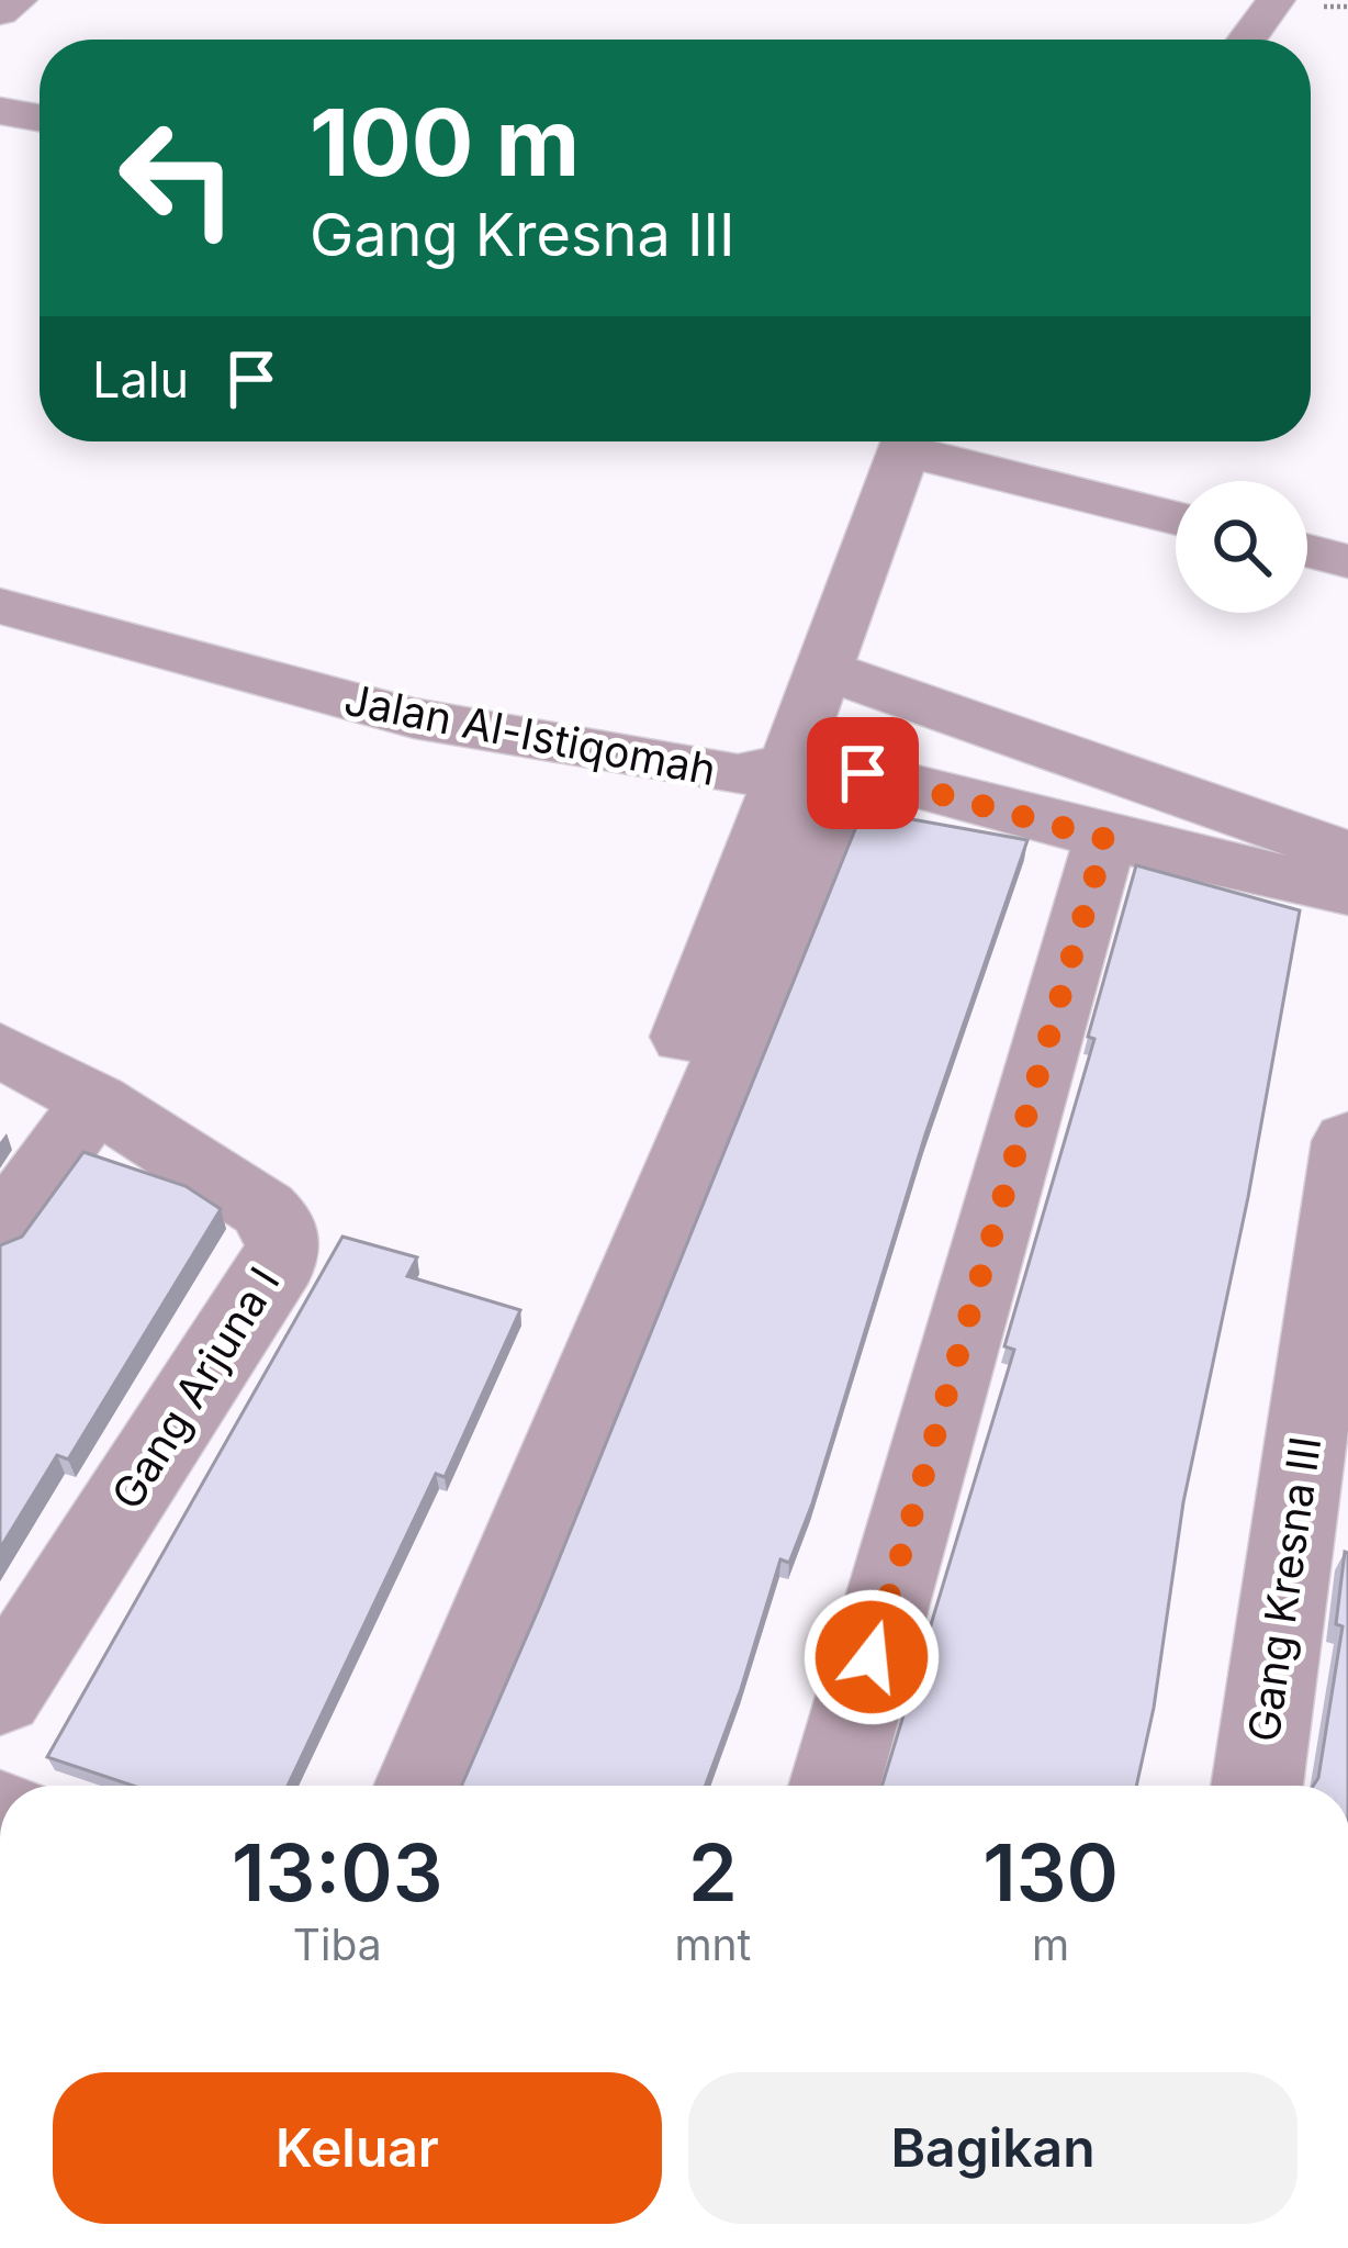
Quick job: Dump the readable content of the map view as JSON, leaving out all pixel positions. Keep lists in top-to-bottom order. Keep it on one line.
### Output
{"streets":{"street":["Jalan Al-Istiqomah","Gang Arjuna I","Gang Kresna III"]},"page":{"turn":["100 m","Gang Kresna III"],"then":"Lalu","eta":["13:03","Tiba","2","mnt","130","m"],"buttons":["Keluar","Bagikan"]}}
